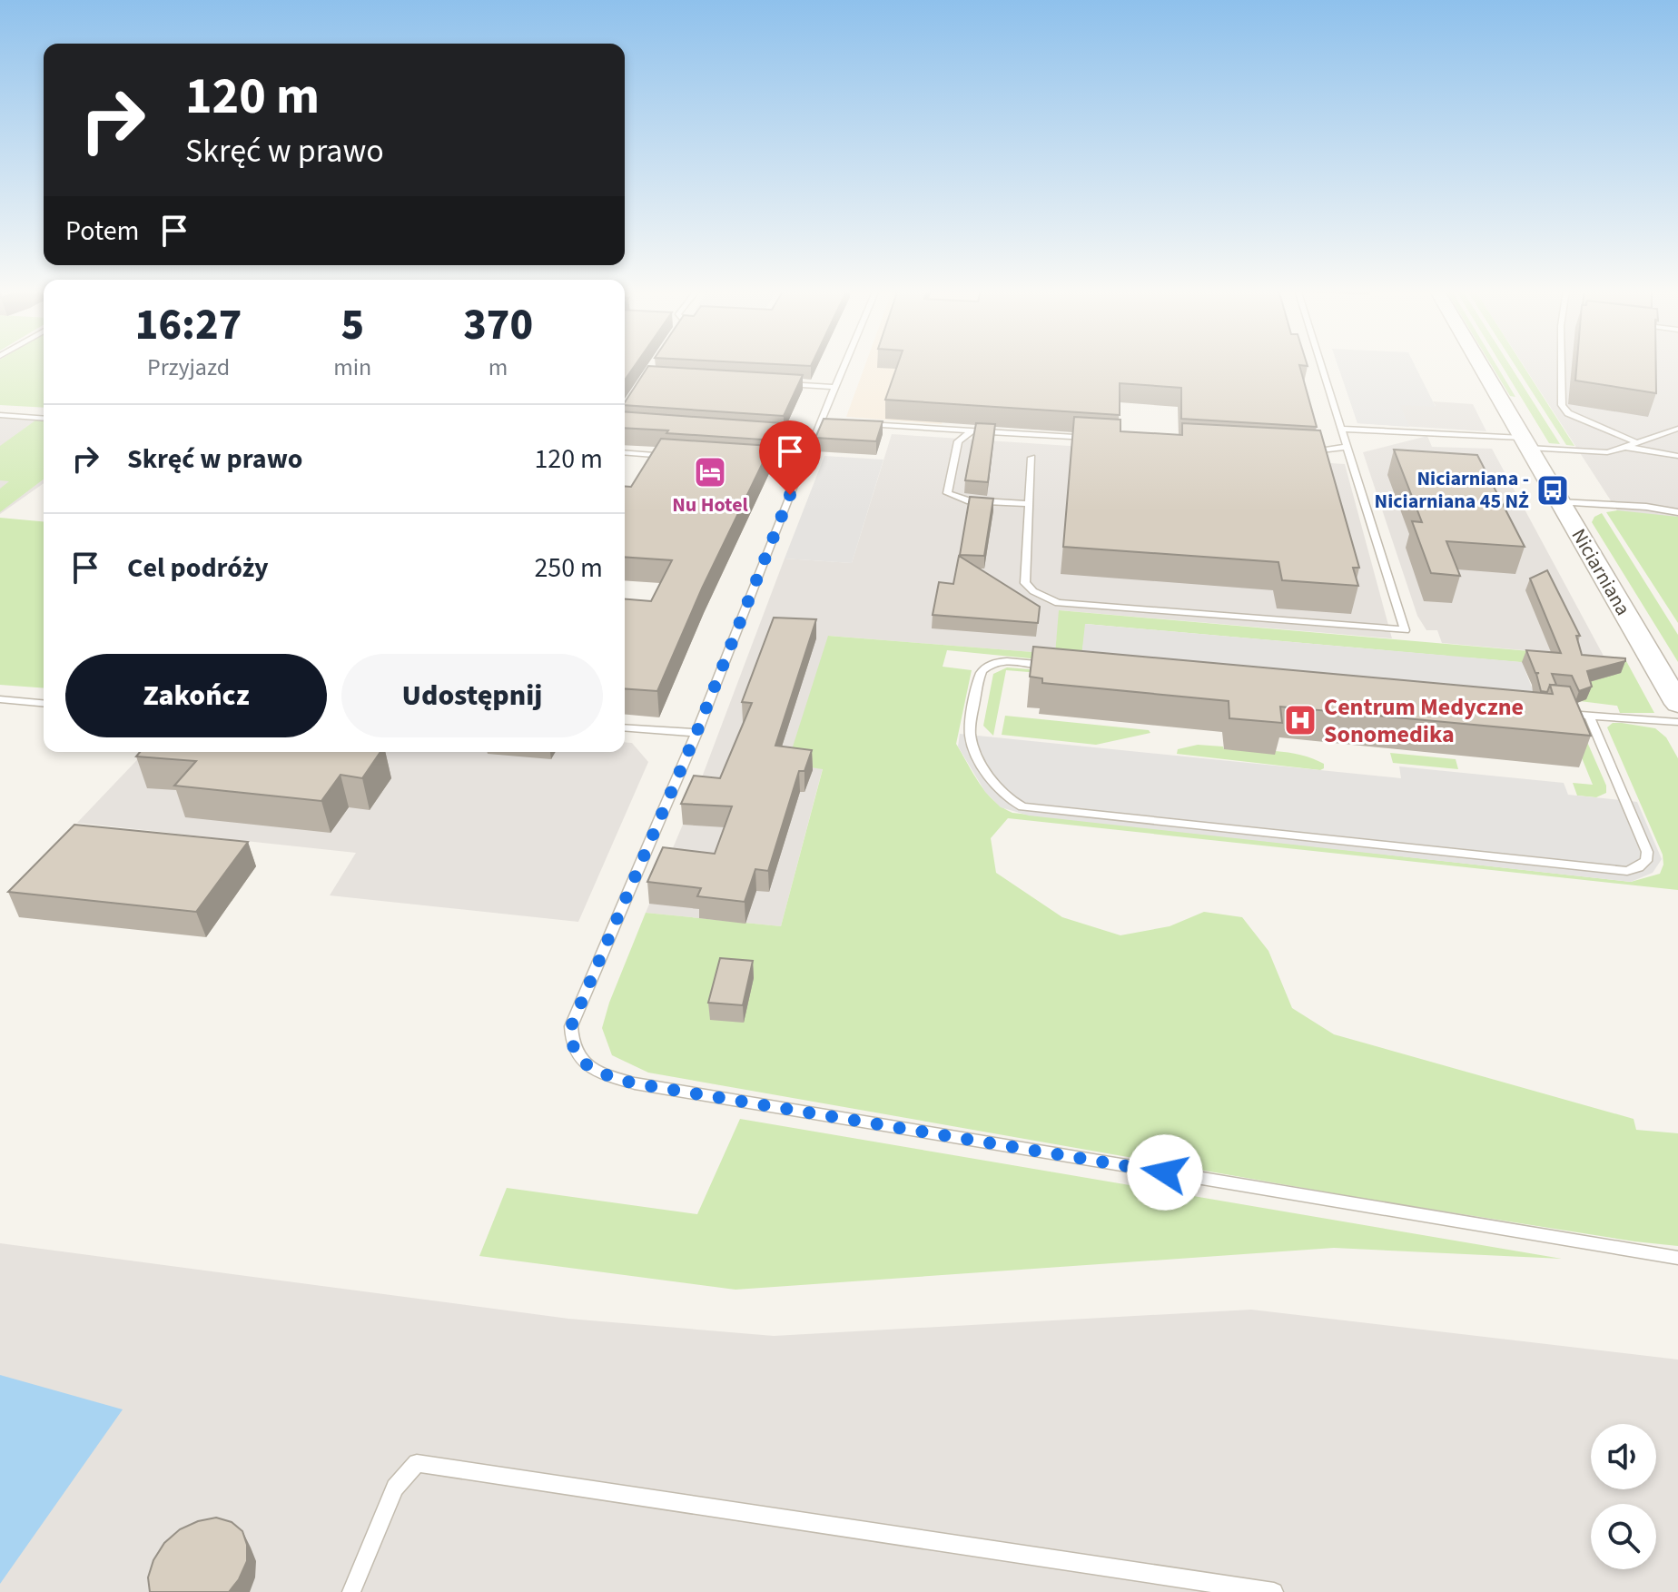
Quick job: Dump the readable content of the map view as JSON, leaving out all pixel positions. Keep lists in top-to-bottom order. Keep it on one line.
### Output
{"streets":{"street":["Niciarniana"]},"places":{"hotel":["Nu Hotel"],"bus stop":["Niciarniana - Niciarniana 45 NŻ"],"hospital":["Centrum Medyczne Sonomedika"]},"page":{"turn":["120 m","Skręć w prawo"],"then":"Potem","eta":["16:27","Przyjazd","5","min","370","m"],"list":[{"name":"Skręć w prawo","value":"120 m"},{"name":"Cel podróży","value":"250 m"}],"buttons":["Zakończ","Udostępnij"]}}
